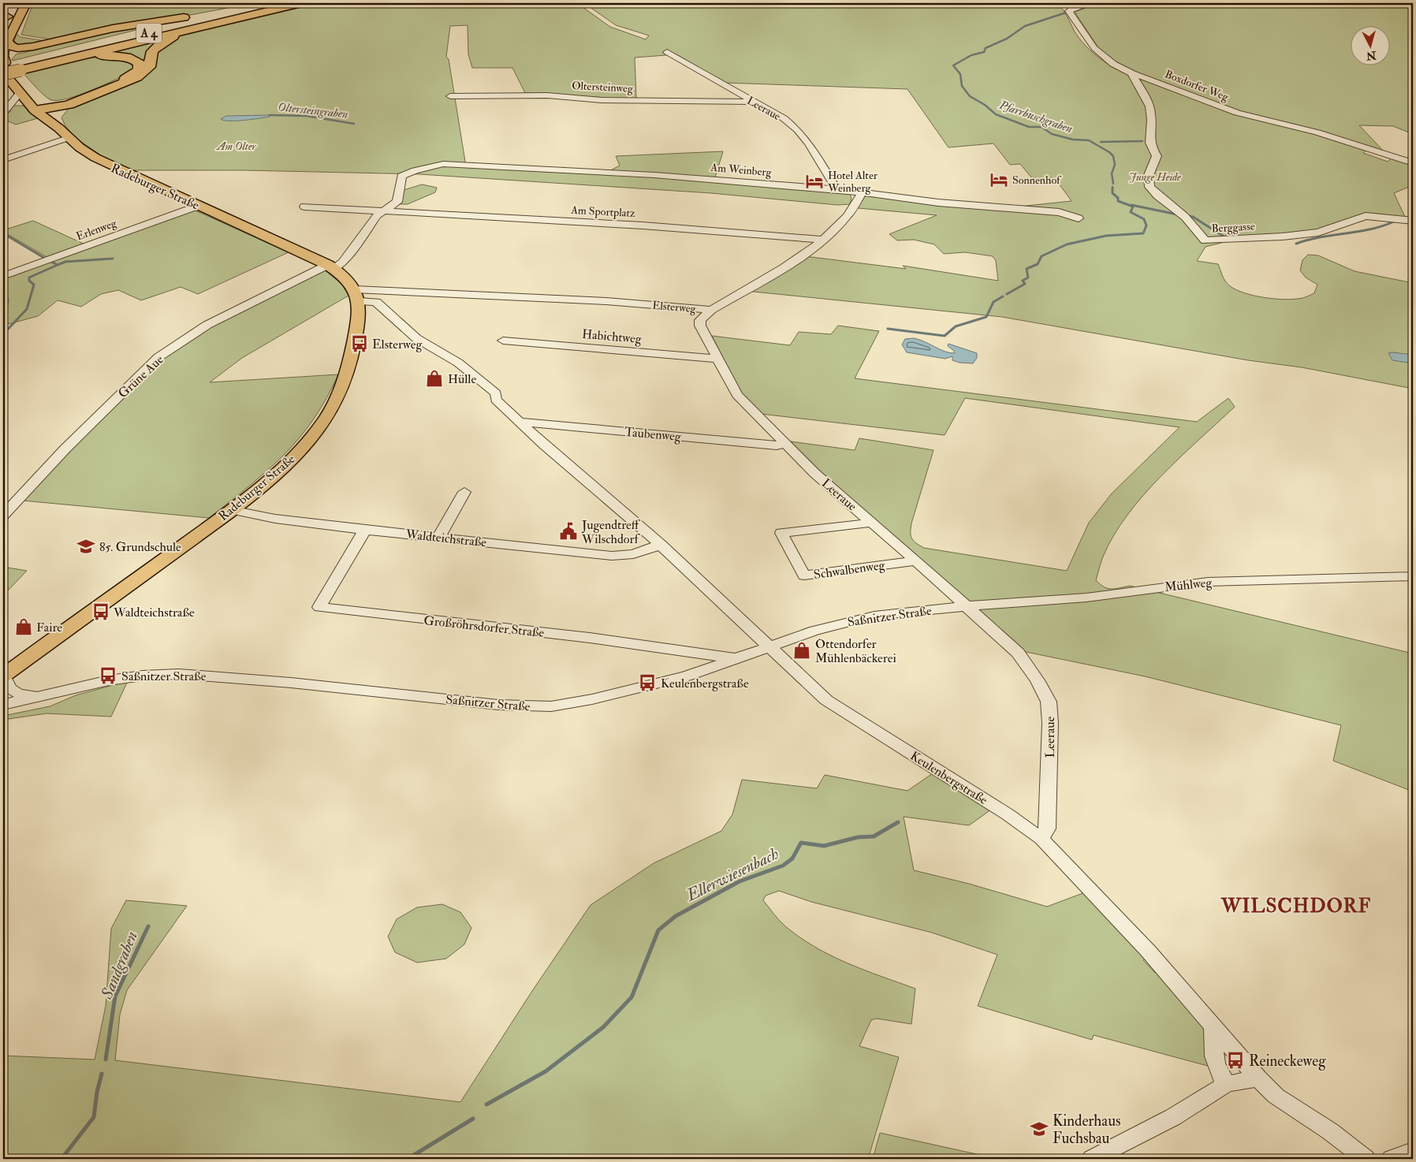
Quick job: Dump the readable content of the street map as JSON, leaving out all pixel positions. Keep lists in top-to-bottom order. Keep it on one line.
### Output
{"streets":{"highway":["A 4"],"main road":["Radeburger Straße"],"street":["Boxdorfer Weg","Oltersteinweg","Leeraue","Am Weinberg","Am Sportplatz","Berggasse","Erlenweg","Elsterweg","Habichtweg","Grüne Aue","Taubenweg","Waldteichstraße","Schwalbenweg","Mühlweg","Saßnitzer Straße","Großröhrsdorfer Straße","Keulenbergstraße"]},"crossings":[["A 4","Radeburger Straße"],["Boxdorfer Weg","Berggasse"],["Oltersteinweg","Leeraue"],["Leeraue","Am Weinberg"],["Leeraue","Am Sportplatz"],["Leeraue","Elsterweg"],["Leeraue","Habichtweg"],["Leeraue","Taubenweg"],["Leeraue","Schwalbenweg"],["Leeraue","Mühlweg"],["Leeraue","Saßnitzer Straße"],["Leeraue","Keulenbergstraße"],["Am Weinberg","Am Sportplatz"],["Radeburger Straße","Erlenweg"],["Radeburger Straße","Elsterweg"],["Radeburger Straße","Grüne Aue"],["Radeburger Straße","Waldteichstraße"],["Radeburger Straße","Keulenbergstraße"],["Elsterweg","Keulenbergstraße"],["Taubenweg","Keulenbergstraße"],["Waldteichstraße","Großröhrsdorfer Straße"],["Waldteichstraße","Keulenbergstraße"],["Mühlweg","Saßnitzer Straße"],["Saßnitzer Straße","Großröhrsdorfer Straße"],["Saßnitzer Straße","Keulenbergstraße"]],"districts":["WILSCHDORF"],"water":["Oltersteingraben","Pfarrbuschgraben","Ellerwiesenbach","Sandgraben"],"parks":["Am Olter","Junge Heide"],"places":{"hotel":["Sonnenhof","Hotel Alter Weinberg"],"bus stop":["Elsterweg","Waldteichstraße","Saßnitzer Straße","Keulenbergstraße","Reineckeweg"],"shop":["Hülle","Faire","Ottendorfer Mühlenbäckerei"],"public building":["Jugendtreff Wilschdorf"],"school or university":["85. Grundschule","Kinderhaus Fuchsbau"]},"north":"bottom"}
